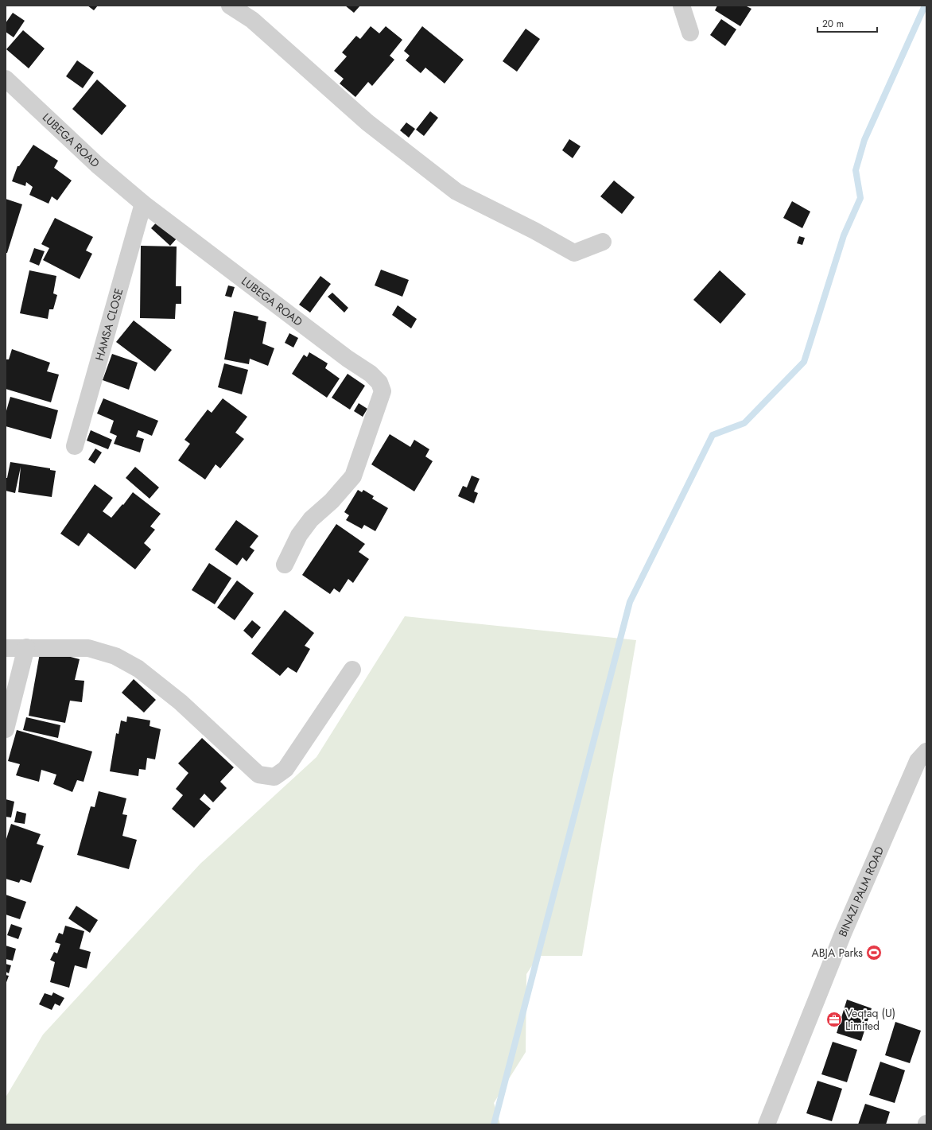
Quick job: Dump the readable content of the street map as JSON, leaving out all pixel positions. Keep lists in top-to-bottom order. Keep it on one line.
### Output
{"streets":{"street":["LUBEGA ROAD","HAMSA CLOSE","BINAZI PALM ROAD"]},"crossings":[["LUBEGA ROAD","HAMSA CLOSE"]],"places":{"sports":["ABJA Parks"],"office":["Veqtaq (U) Limited"]},"scale_bar":"20 m"}
